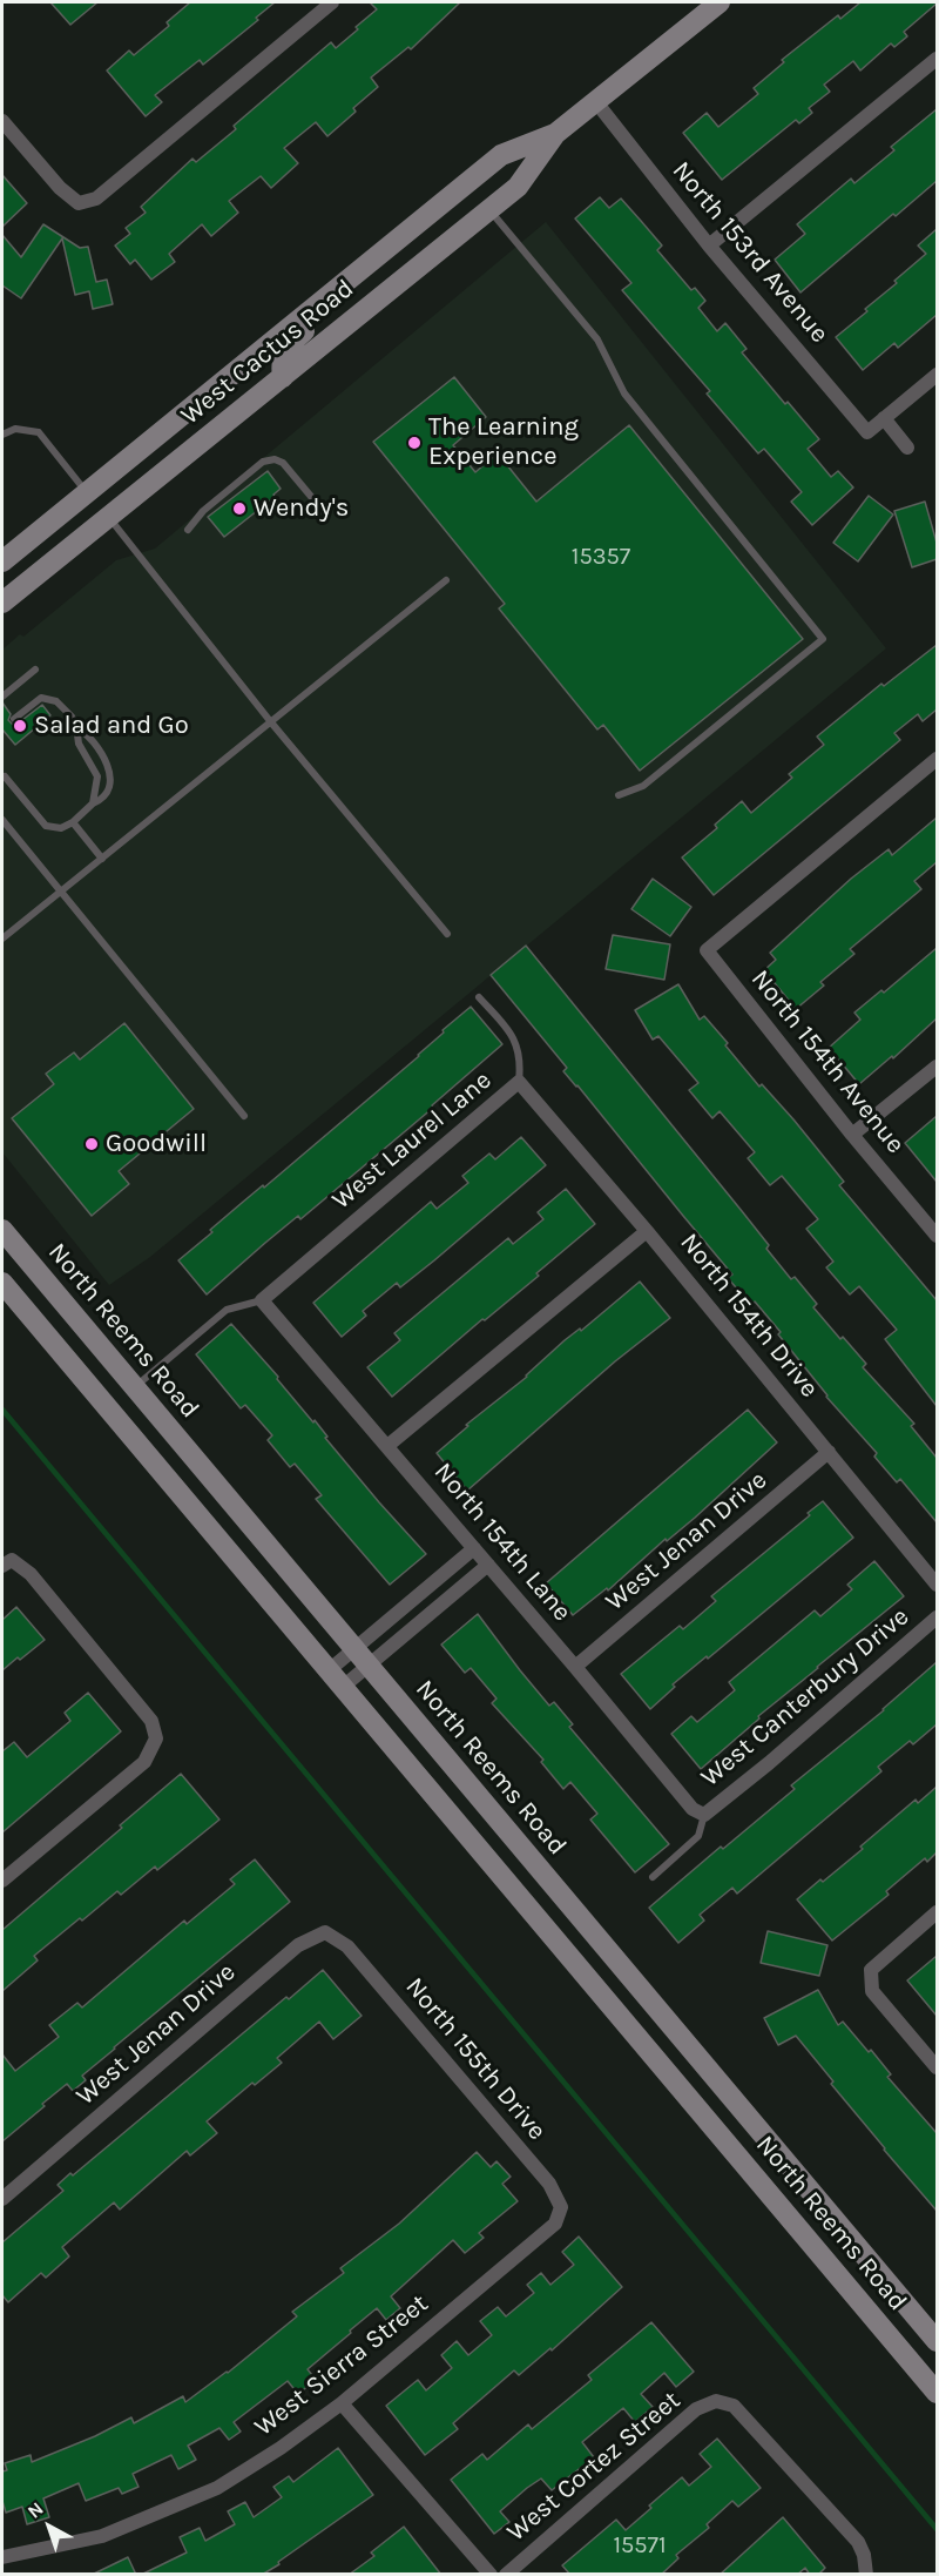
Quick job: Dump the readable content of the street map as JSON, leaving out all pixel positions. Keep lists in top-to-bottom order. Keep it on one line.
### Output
{"streets":{"main road":["West Cactus Road","North Reems Road"],"street":["North 153rd Avenue","North 154th Avenue","West Laurel Lane","North 154th Drive","West Jenan Drive","North 154th Lane","West Canterbury Drive","North 155th Drive","West Sierra Street","West Cortez Street"]},"crossings":[["North 153rd Avenue","West Cactus Road"],["West Laurel Lane","North 154th Drive"],["West Laurel Lane","North 154th Lane"],["North 154th Drive","West Jenan Drive"],["West Jenan Drive","North 154th Lane"],["West Jenan Drive","North 155th Drive"],["North 154th Lane","West Canterbury Drive"],["North 155th Drive","West Sierra Street"]],"places":["The Learning Experience","Wendy's","Salad and Go","Goodwill"],"house_numbers":["15357","15571"],"north":"top left"}
